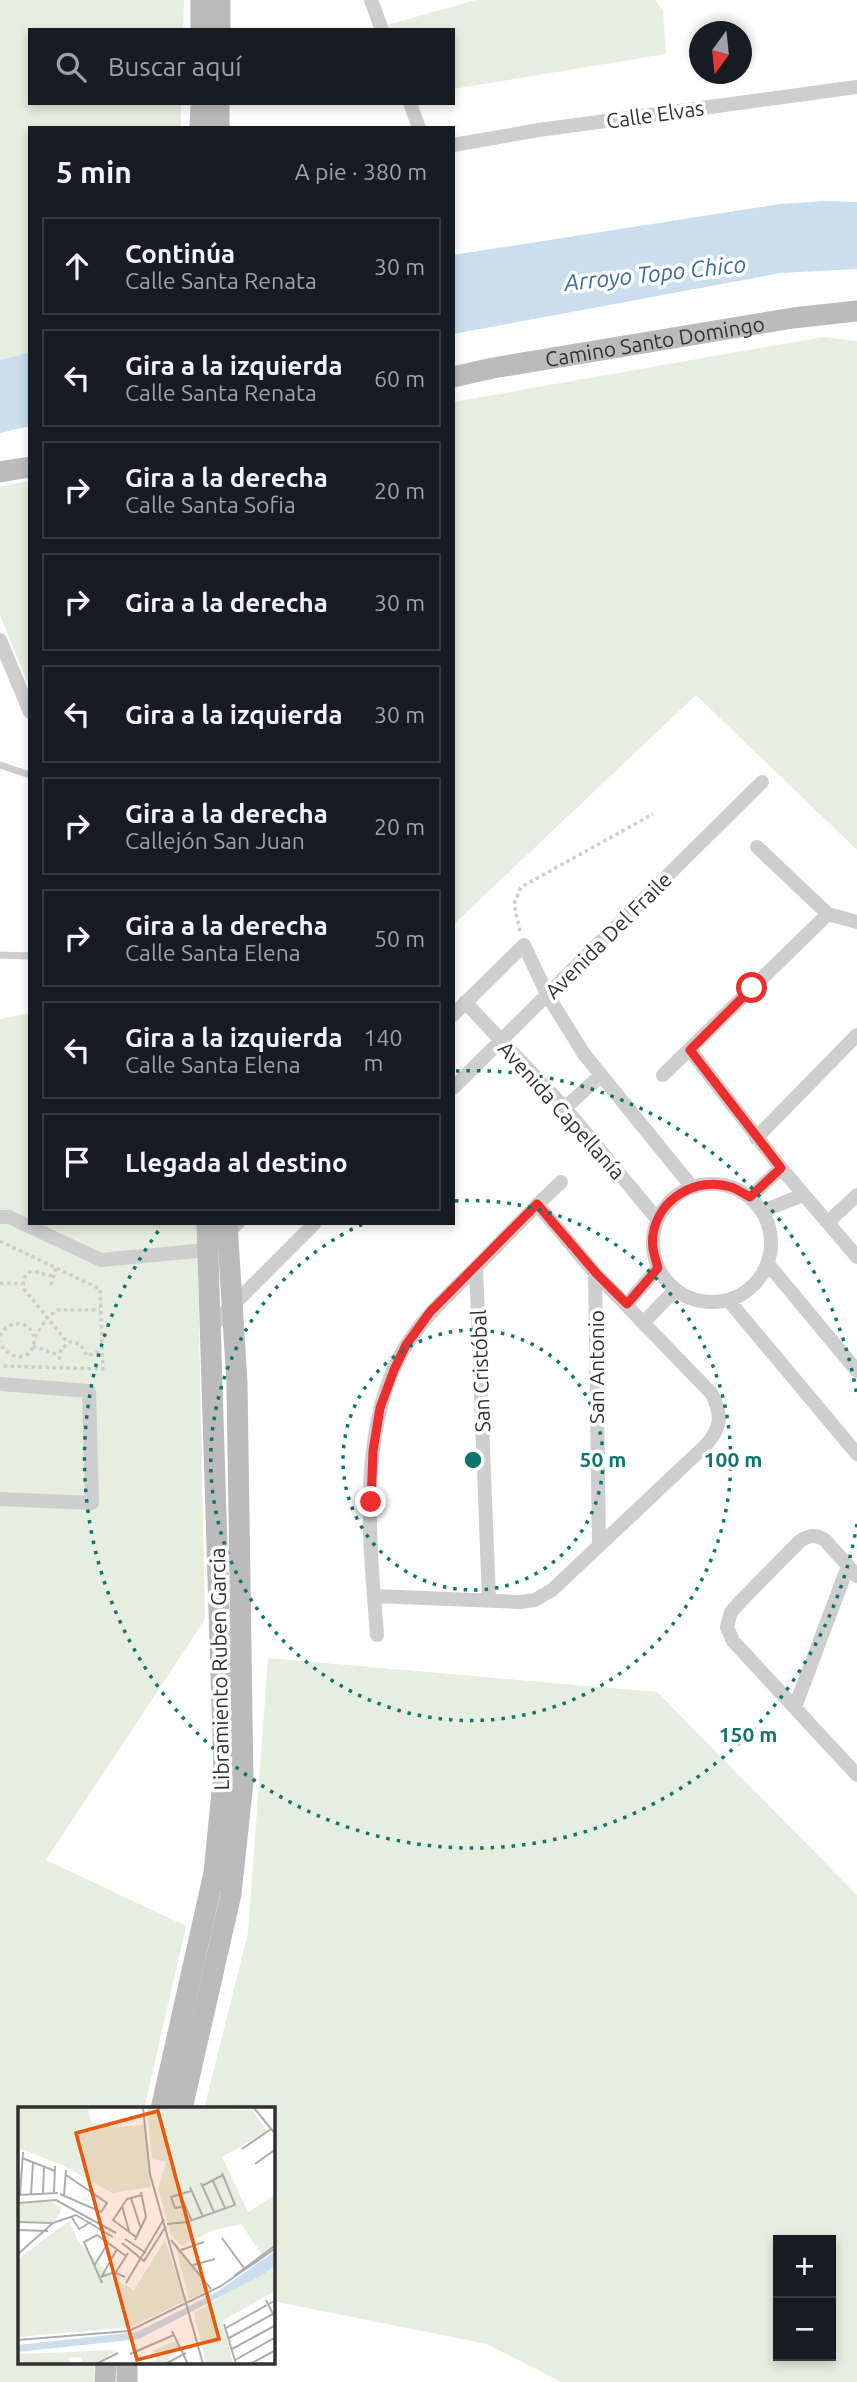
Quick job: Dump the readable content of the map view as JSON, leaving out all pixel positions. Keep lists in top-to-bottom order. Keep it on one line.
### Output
{"streets":{"street":["Calle Elvas","Camino Santo Domingo","Avenida Del Fraile","Avenida Capellanía","San Antonio","San Cristóbal","Libramiento Ruben Garcia"]},"crossings":[["Avenida Del Fraile","Avenida Capellanía"]],"water":["Arroyo Topo Chico"],"north":"bottom","page":{"search":"Buscar aquí","heading":["5 min","A pie · 380 m"],"list":[["Continúa","Calle Santa Renata","30 m"],["Gira a la izquierda","Calle Santa Renata","60 m"],["Gira a la derecha","Calle Santa Sofia","20 m"],["Gira a la derecha","30 m"],["Gira a la izquierda","30 m"],["Gira a la derecha","Callejón San Juan","20 m"],["Gira a la derecha","Calle Santa Elena","50 m"],["Gira a la izquierda","Calle Santa Elena","140 m"],"Llegada al destino"],"map_buttons":["+","−"]},"rings":["50 m","100 m","150 m"]}
